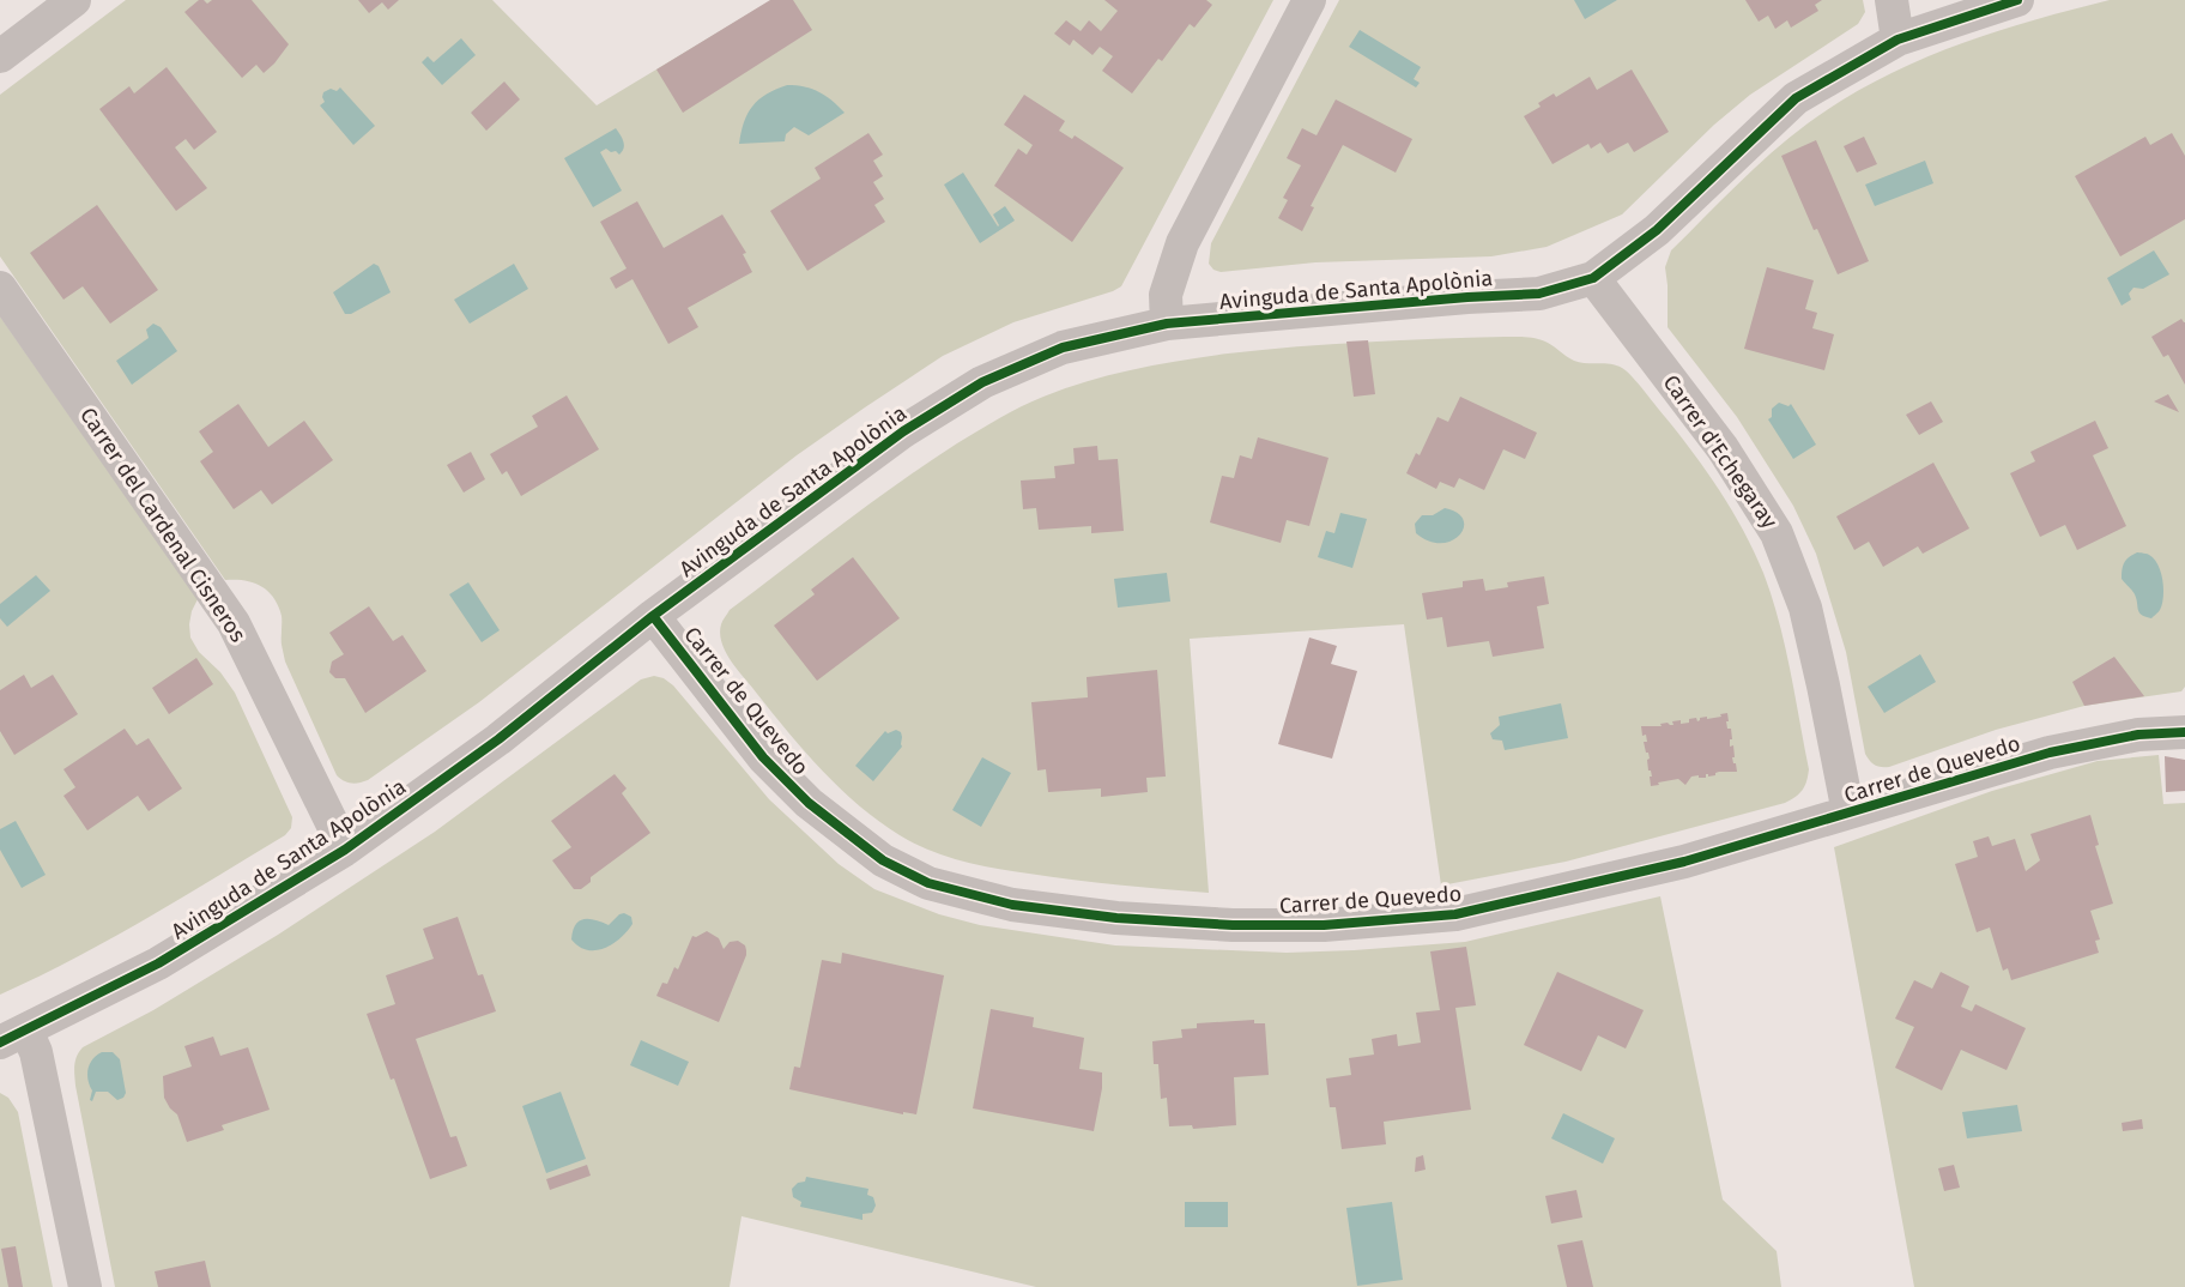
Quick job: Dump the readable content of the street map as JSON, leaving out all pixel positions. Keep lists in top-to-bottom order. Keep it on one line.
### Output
{"streets":{"street":["Avinguda de Santa Apolònia","Carrer d'Echegaray","Carrer del Cardenal Cisneros","Carrer de Quevedo"]},"crossings":[["Avinguda de Santa Apolònia","Carrer d'Echegaray"],["Avinguda de Santa Apolònia","Carrer del Cardenal Cisneros"],["Avinguda de Santa Apolònia","Carrer de Quevedo"],["Carrer d'Echegaray","Carrer de Quevedo"]]}
